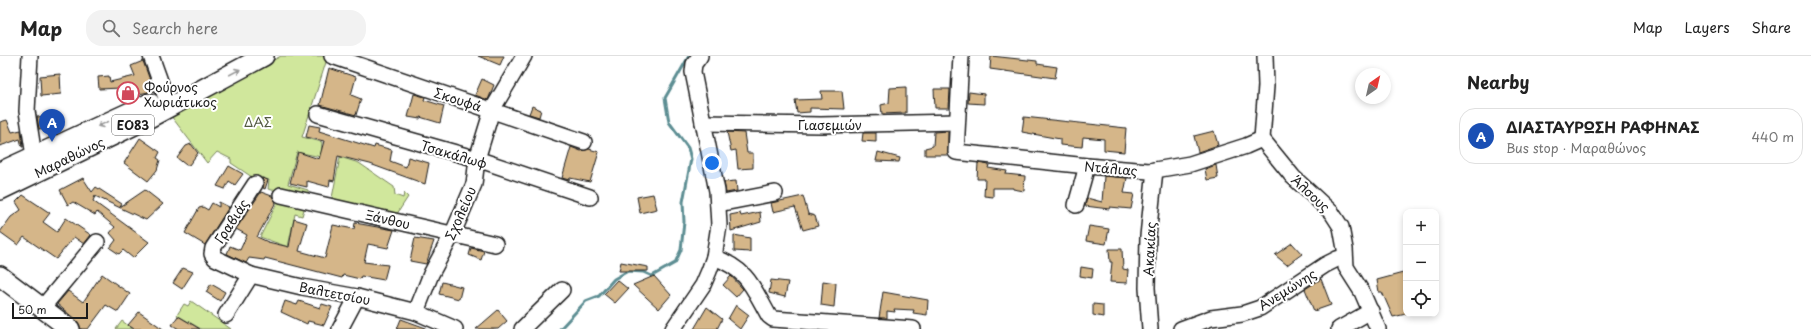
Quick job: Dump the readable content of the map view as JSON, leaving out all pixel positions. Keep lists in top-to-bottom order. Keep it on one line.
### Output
{"streets":{"main road":["ΕΟ83","Μαραθώνος"],"street":["Σκουφά","Γιασεμιών","Τσακάλωφ","Ντάλιας","Άλσους","Σχολείου","Ξάνθου","Γραβιάς","Ακακίας","Ανεμώνης","Βαλτετσίου"]},"crossings":[["Σκουφά","Σχολείου"],["Γιασεμιών","Ντάλιας"],["Τσακάλωφ","Σχολείου"],["Ντάλιας","Άλσους"],["Ντάλιας","Ακακίας"],["Άλσους","Ανεμώνης"],["Σχολείου","Ξάνθου"],["Σχολείου","Βαλτετσίου"],["Γραβιάς","Βαλτετσίου"]],"parks":["ΔΑΣ"],"places":{"shop":["Φούρνος Χωριάτικος"]},"scale_bar":"50 m","north":"top right","page":{"header":"Map","search":"Search here","nav":["Map","Layers","Share"],"heading":"Nearby","list":[{"mark":"A","name":"ΔΙΑΣΤΑΥΡΩΣΗ ΡΑΦΗΝΑΣ","note":"Bus stop · Μαραθώνος","value":"440 m"}],"pins":"A","map_buttons":["+","−"],"scale":"50 m"}}
